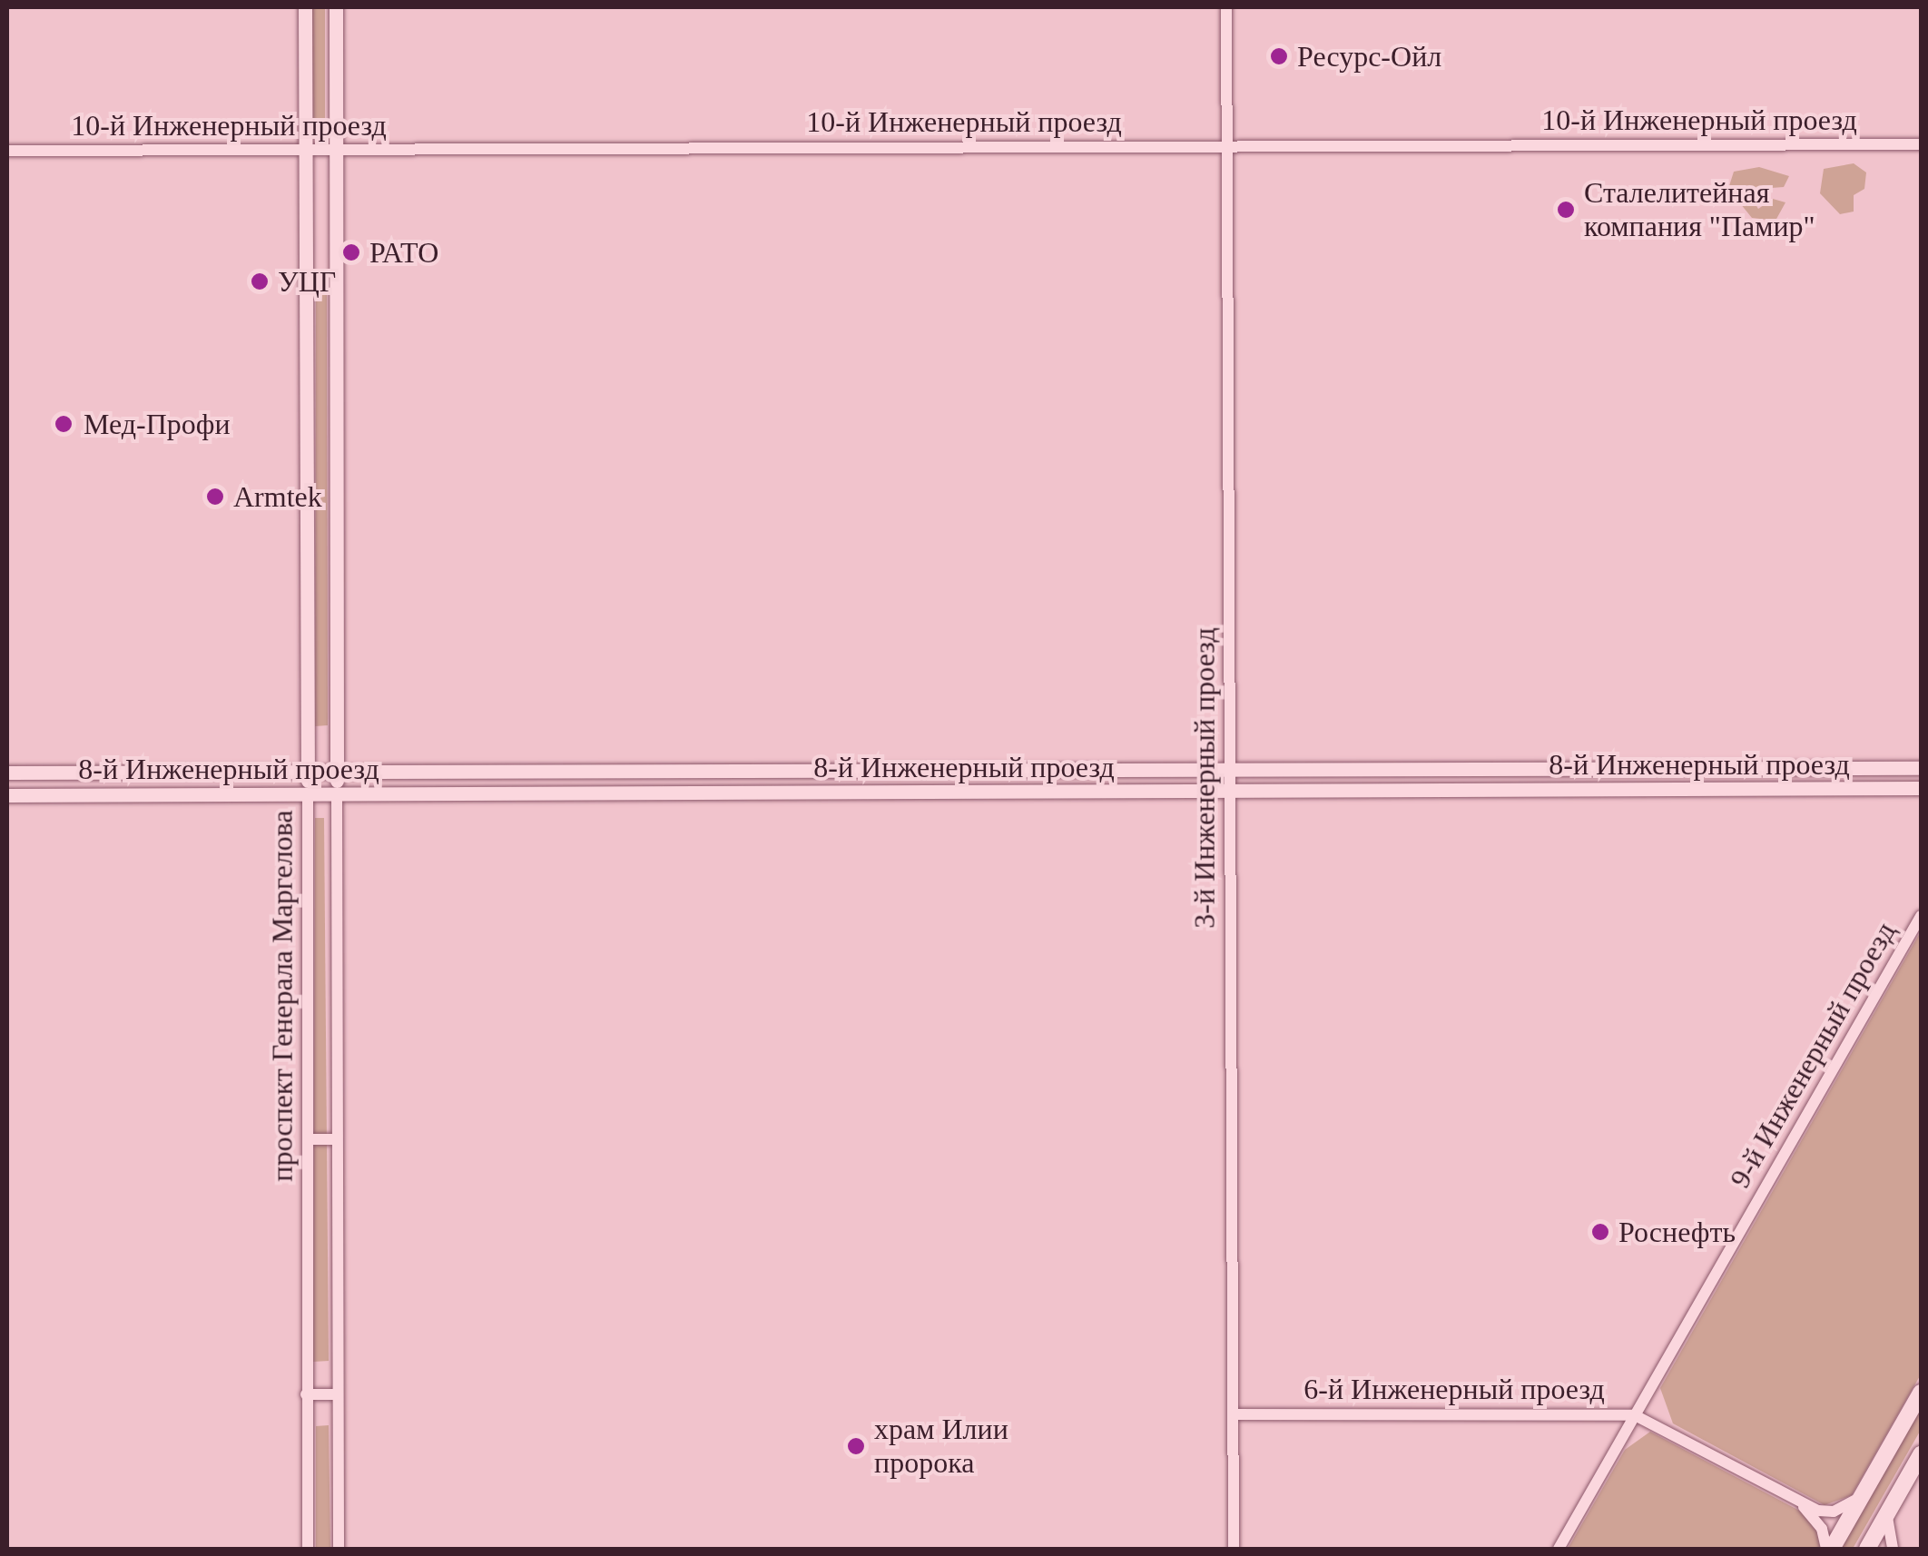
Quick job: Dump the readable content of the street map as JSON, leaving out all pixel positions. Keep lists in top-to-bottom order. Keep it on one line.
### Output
{"streets":{"street":["10-й Инженерный проезд","8-й Инженерный проезд","3-й Инженерный проезд","проспект Генерала Маргелова","9-й Инженерный проезд","6-й Инженерный проезд"]},"crossings":[["10-й Инженерный проезд","3-й Инженерный проезд"],["10-й Инженерный проезд","проспект Генерала Маргелова"],["8-й Инженерный проезд","3-й Инженерный проезд"],["8-й Инженерный проезд","проспект Генерала Маргелова"],["3-й Инженерный проезд","6-й Инженерный проезд"],["9-й Инженерный проезд","6-й Инженерный проезд"]],"places":["Ресурс-Ойл","Сталелитейная компания \"Памир\"","РАТО","УЦГ","Мед-Профи","Armtek","Роснефть","храм Илии пророка"]}
